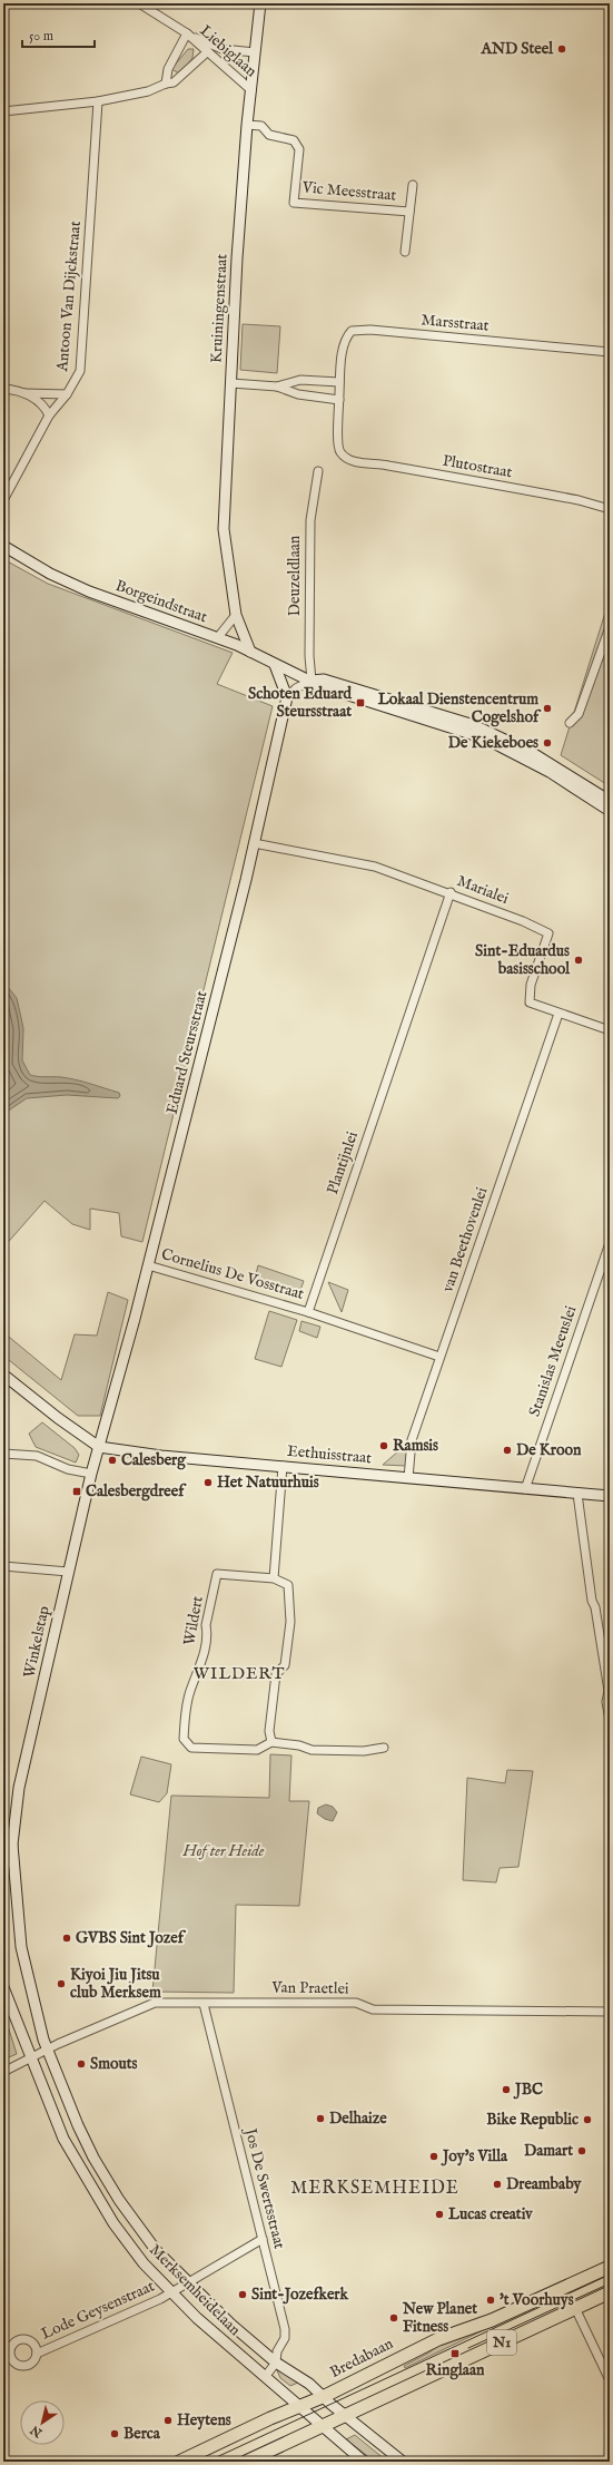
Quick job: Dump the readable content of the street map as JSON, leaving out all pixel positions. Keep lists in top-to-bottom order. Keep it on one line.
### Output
{"streets":{"main road":["N1","Bredabaan"],"street":["Liebiglaan","Vic Meesstraat","Antoon Van Dijckstraat","Kruiningenstraat","Marsstraat","Plutostraat","Deuzeldlaan","Borgeindstraat","Marialei","Eduard Steursstraat","Plantijnlei","van Beethovenlei","Cornelius De Vosstraat","Stanislas Meeuslei","Eethuisstraat","Wildert","Winkelstap","Van Praetlei","Jos De Swertsstraat","Merksemheidelaan","Lode Geysenstraat"]},"crossings":[["Liebiglaan","Kruiningenstraat"],["Vic Meesstraat","Kruiningenstraat"],["Kruiningenstraat","Borgeindstraat"],["Marsstraat","Plutostraat"],["Deuzeldlaan","Borgeindstraat"],["Marialei","Eduard Steursstraat"],["Marialei","Plantijnlei"],["Marialei","van Beethovenlei"],["Eduard Steursstraat","Cornelius De Vosstraat"],["Eduard Steursstraat","Eethuisstraat"],["Eduard Steursstraat","Winkelstap"],["Plantijnlei","Cornelius De Vosstraat"],["van Beethovenlei","Eethuisstraat"],["Stanislas Meeuslei","Eethuisstraat"],["Eethuisstraat","Winkelstap"],["Winkelstap","Van Praetlei"],["Winkelstap","Merksemheidelaan"],["Van Praetlei","Jos De Swertsstraat"],["Van Praetlei","Merksemheidelaan"],["Jos De Swertsstraat","Merksemheidelaan"],["Jos De Swertsstraat","Lode Geysenstraat"],["Merksemheidelaan","Lode Geysenstraat"],["Merksemheidelaan","N1"],["Merksemheidelaan","Bredabaan"]],"districts":["WILDERT","MERKSEMHEIDE"],"parks":["Hof ter Heide"],"places":{"other":["AND Steel","Lokaal Dienstencentrum Cogelshof","De Kiekeboes","Sint-Eduardus basisschool","Ramsis","De Kroon","Calesberg","Het Natuurhuis","GVBS Sint Jozef","Kiyoi Jiu Jitsu club Merksem","Smouts","JBC","Delhaize","Bike Republic","Damart","Joy's Villa","Dreambaby","Lucas creativ","Sint-Jozefkerk","'t Voorhuys","New Planet Fitness","Heytens","Berca"],"transit":["Schoten Eduard Steursstraat","Calesbergdreef","Ringlaan"]},"scale_bar":"50 m","north":"bottom left"}
